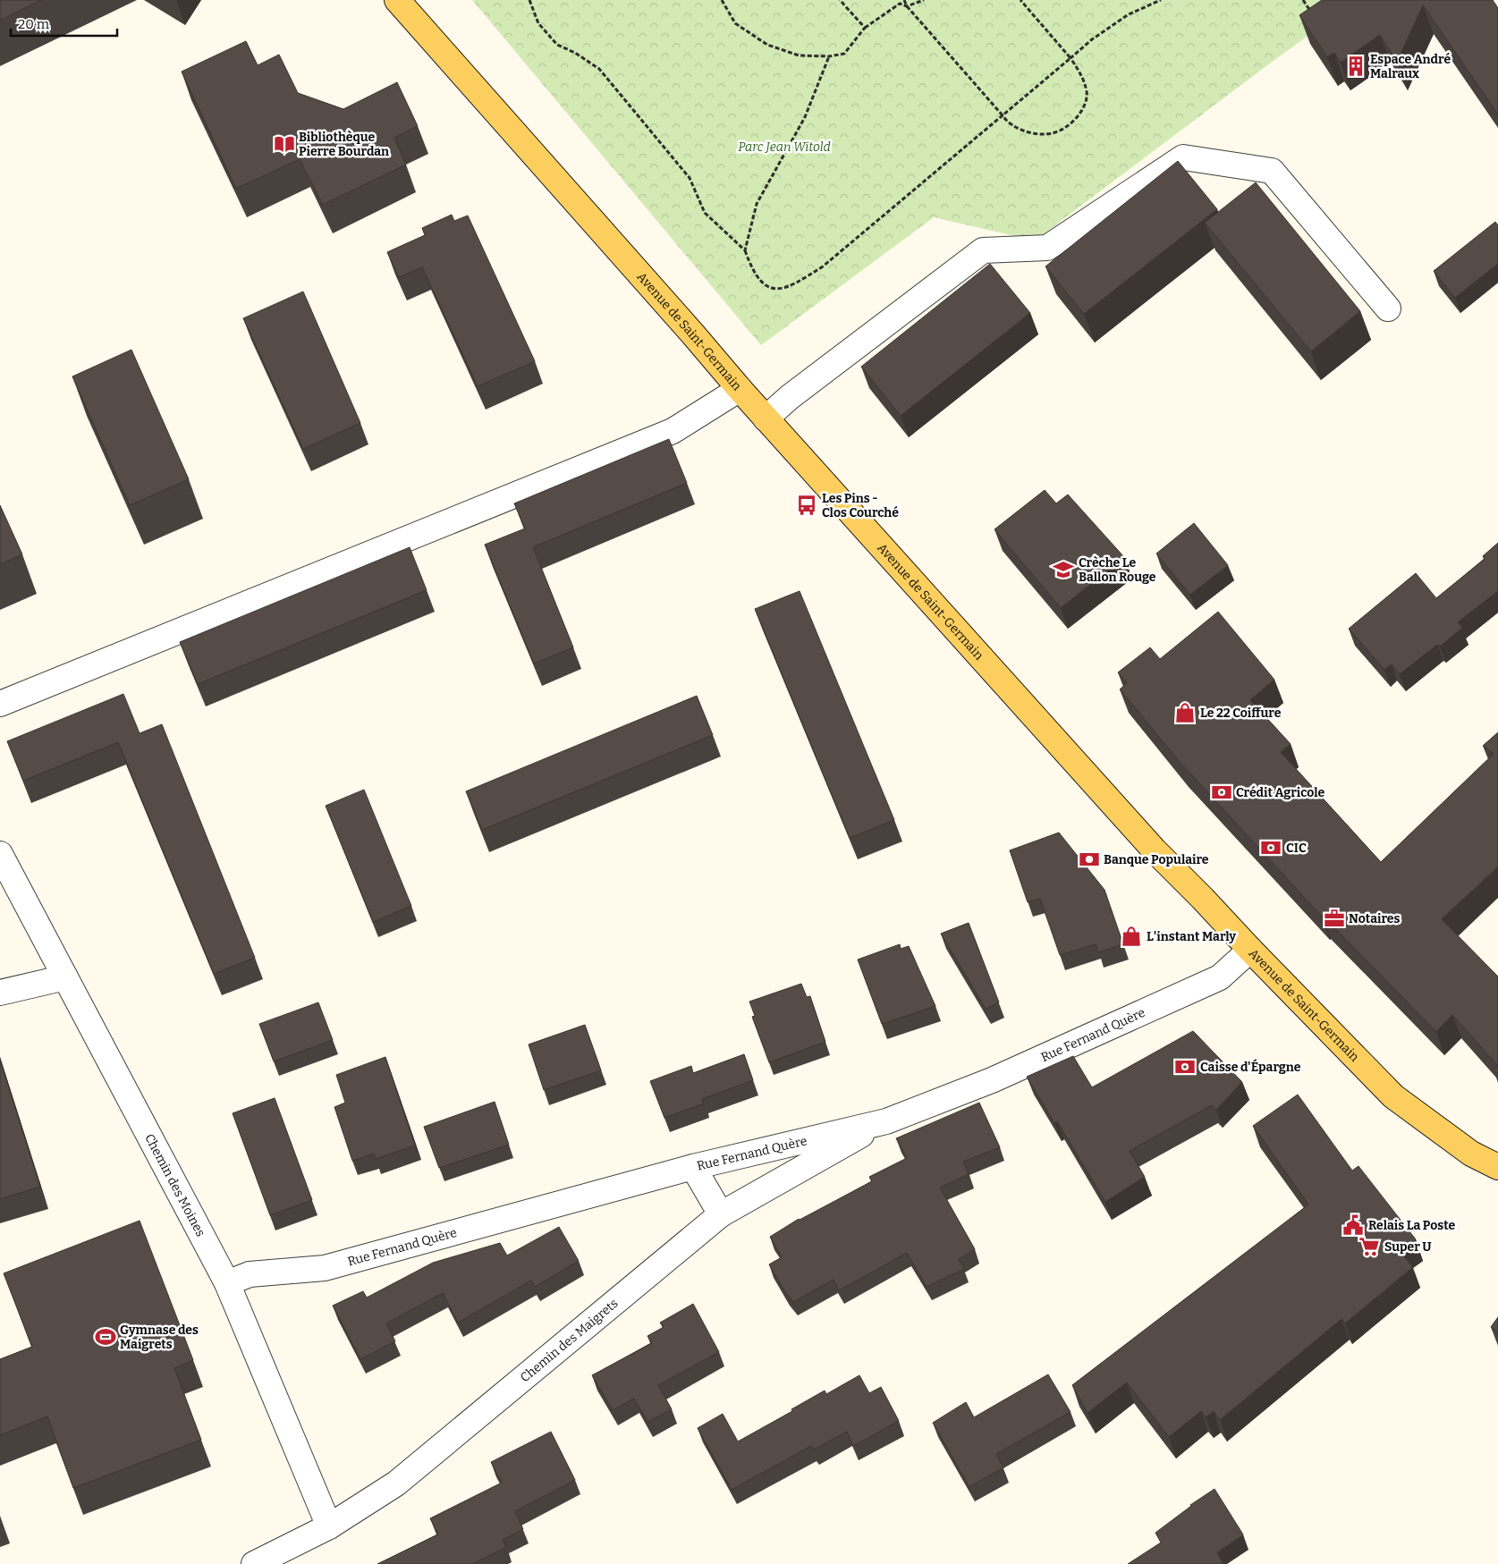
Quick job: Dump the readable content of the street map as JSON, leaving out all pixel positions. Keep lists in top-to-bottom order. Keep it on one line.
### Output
{"streets":{"main road":["Avenue de Saint-Germain"],"street":["Rue Fernand Quère","Chemin des Moines","Chemin des Maigrets"]},"crossings":[["Avenue de Saint-Germain","Rue Fernand Quère"],["Rue Fernand Quère","Chemin des Moines"],["Rue Fernand Quère","Chemin des Maigrets"],["Chemin des Moines","Chemin des Maigrets"]],"parks":["Parc Jean Witold"],"places":{"building":["Espace André Malraux"],"library":["Bibliothèque Pierre Bourdan"],"bus stop":["Les Pins - Clos Courché"],"school or university":["Crèche Le Ballon Rouge"],"shop":["Le 22 Coiffure","L'instant Marly"],"bank":["Crédit Agricole","CIC","Banque Populaire","Caisse d'Épargne"],"office":["Notaires"],"public building":["Relais La Poste"],"supermarket":["Super U"],"sports":["Gymnase des Maigrets"]},"scale_bar":"20 m"}
